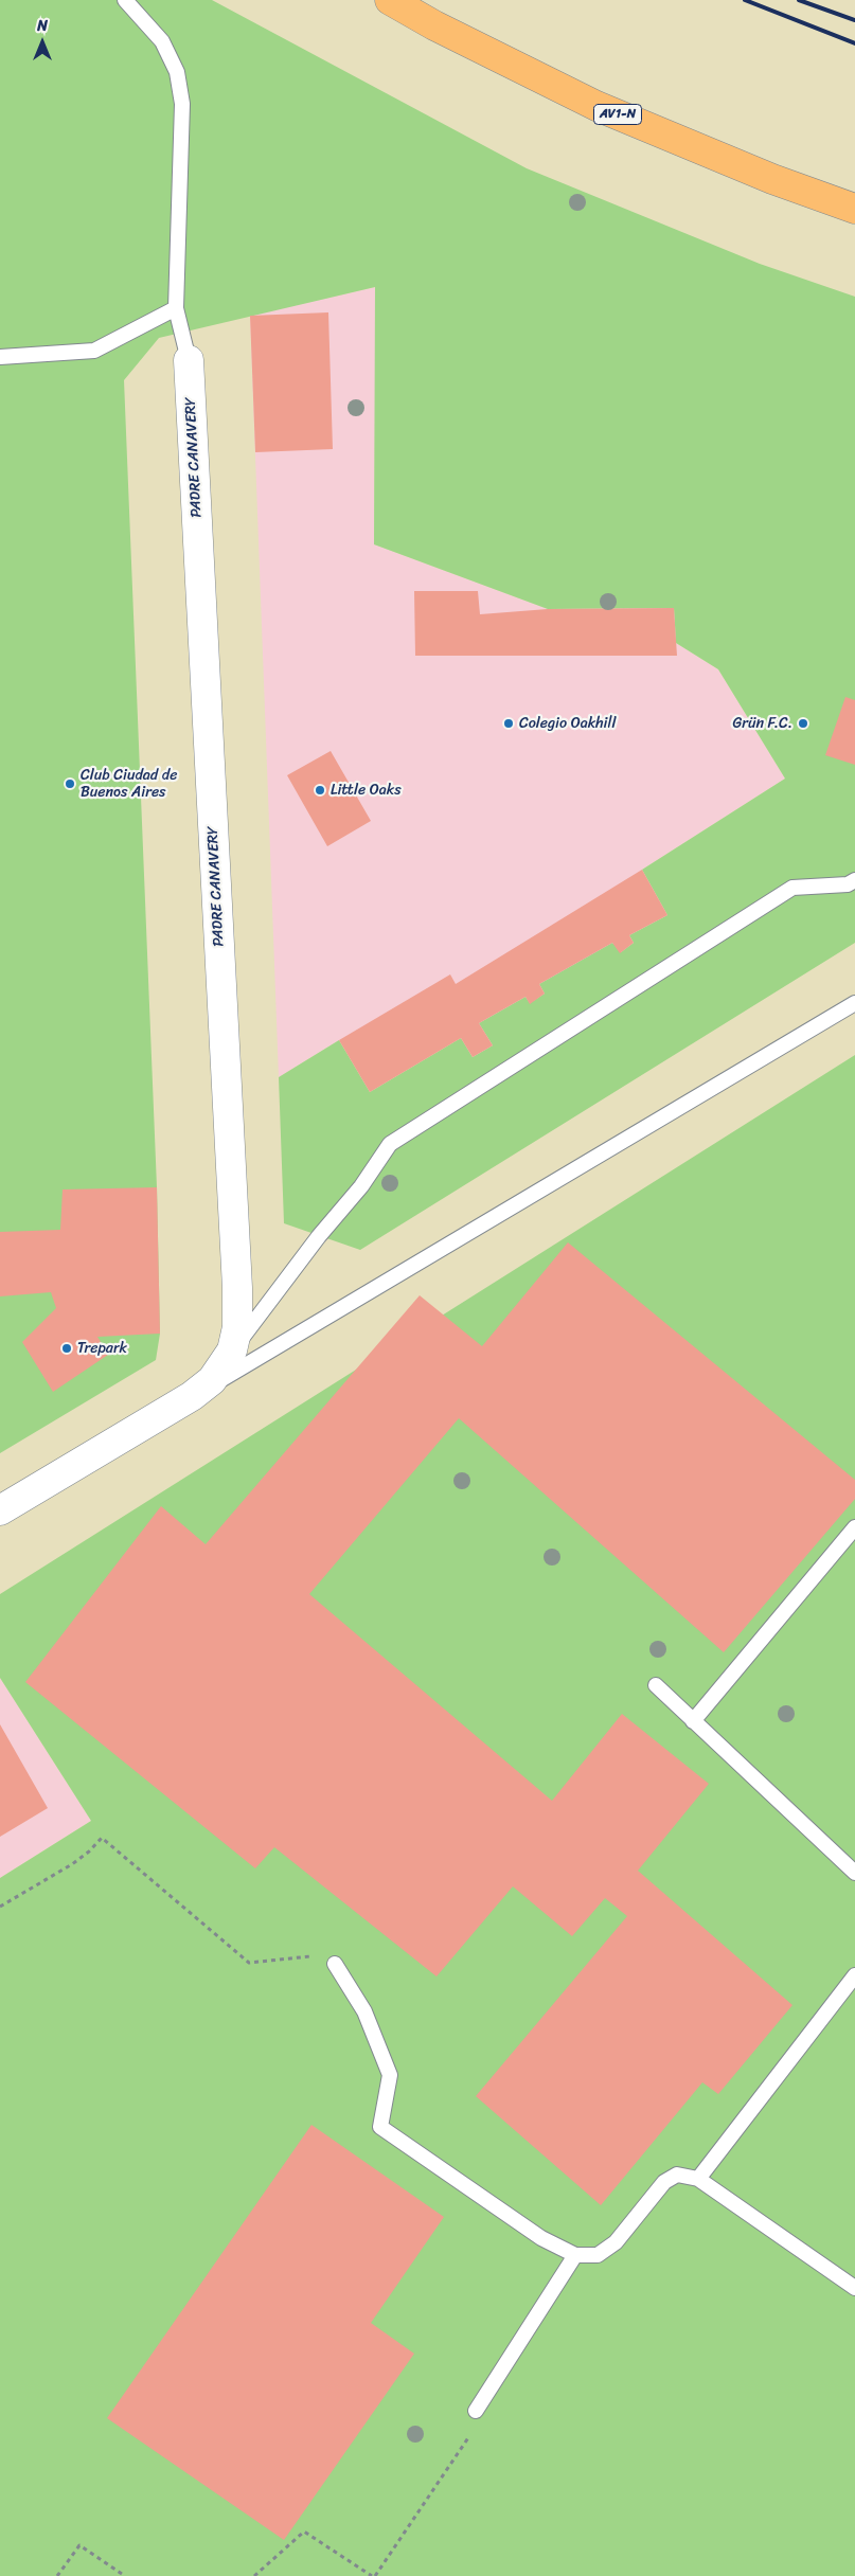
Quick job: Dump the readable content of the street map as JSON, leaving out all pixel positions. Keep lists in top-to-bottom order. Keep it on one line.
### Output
{"streets":{"highway":["AV1-N"],"street":["PADRE CANAVERY"]},"places":["Colegio Oakhill","Grün F.C.","Club Ciudad de Buenos Aires","Little Oaks","Trepark"],"north":"top"}
